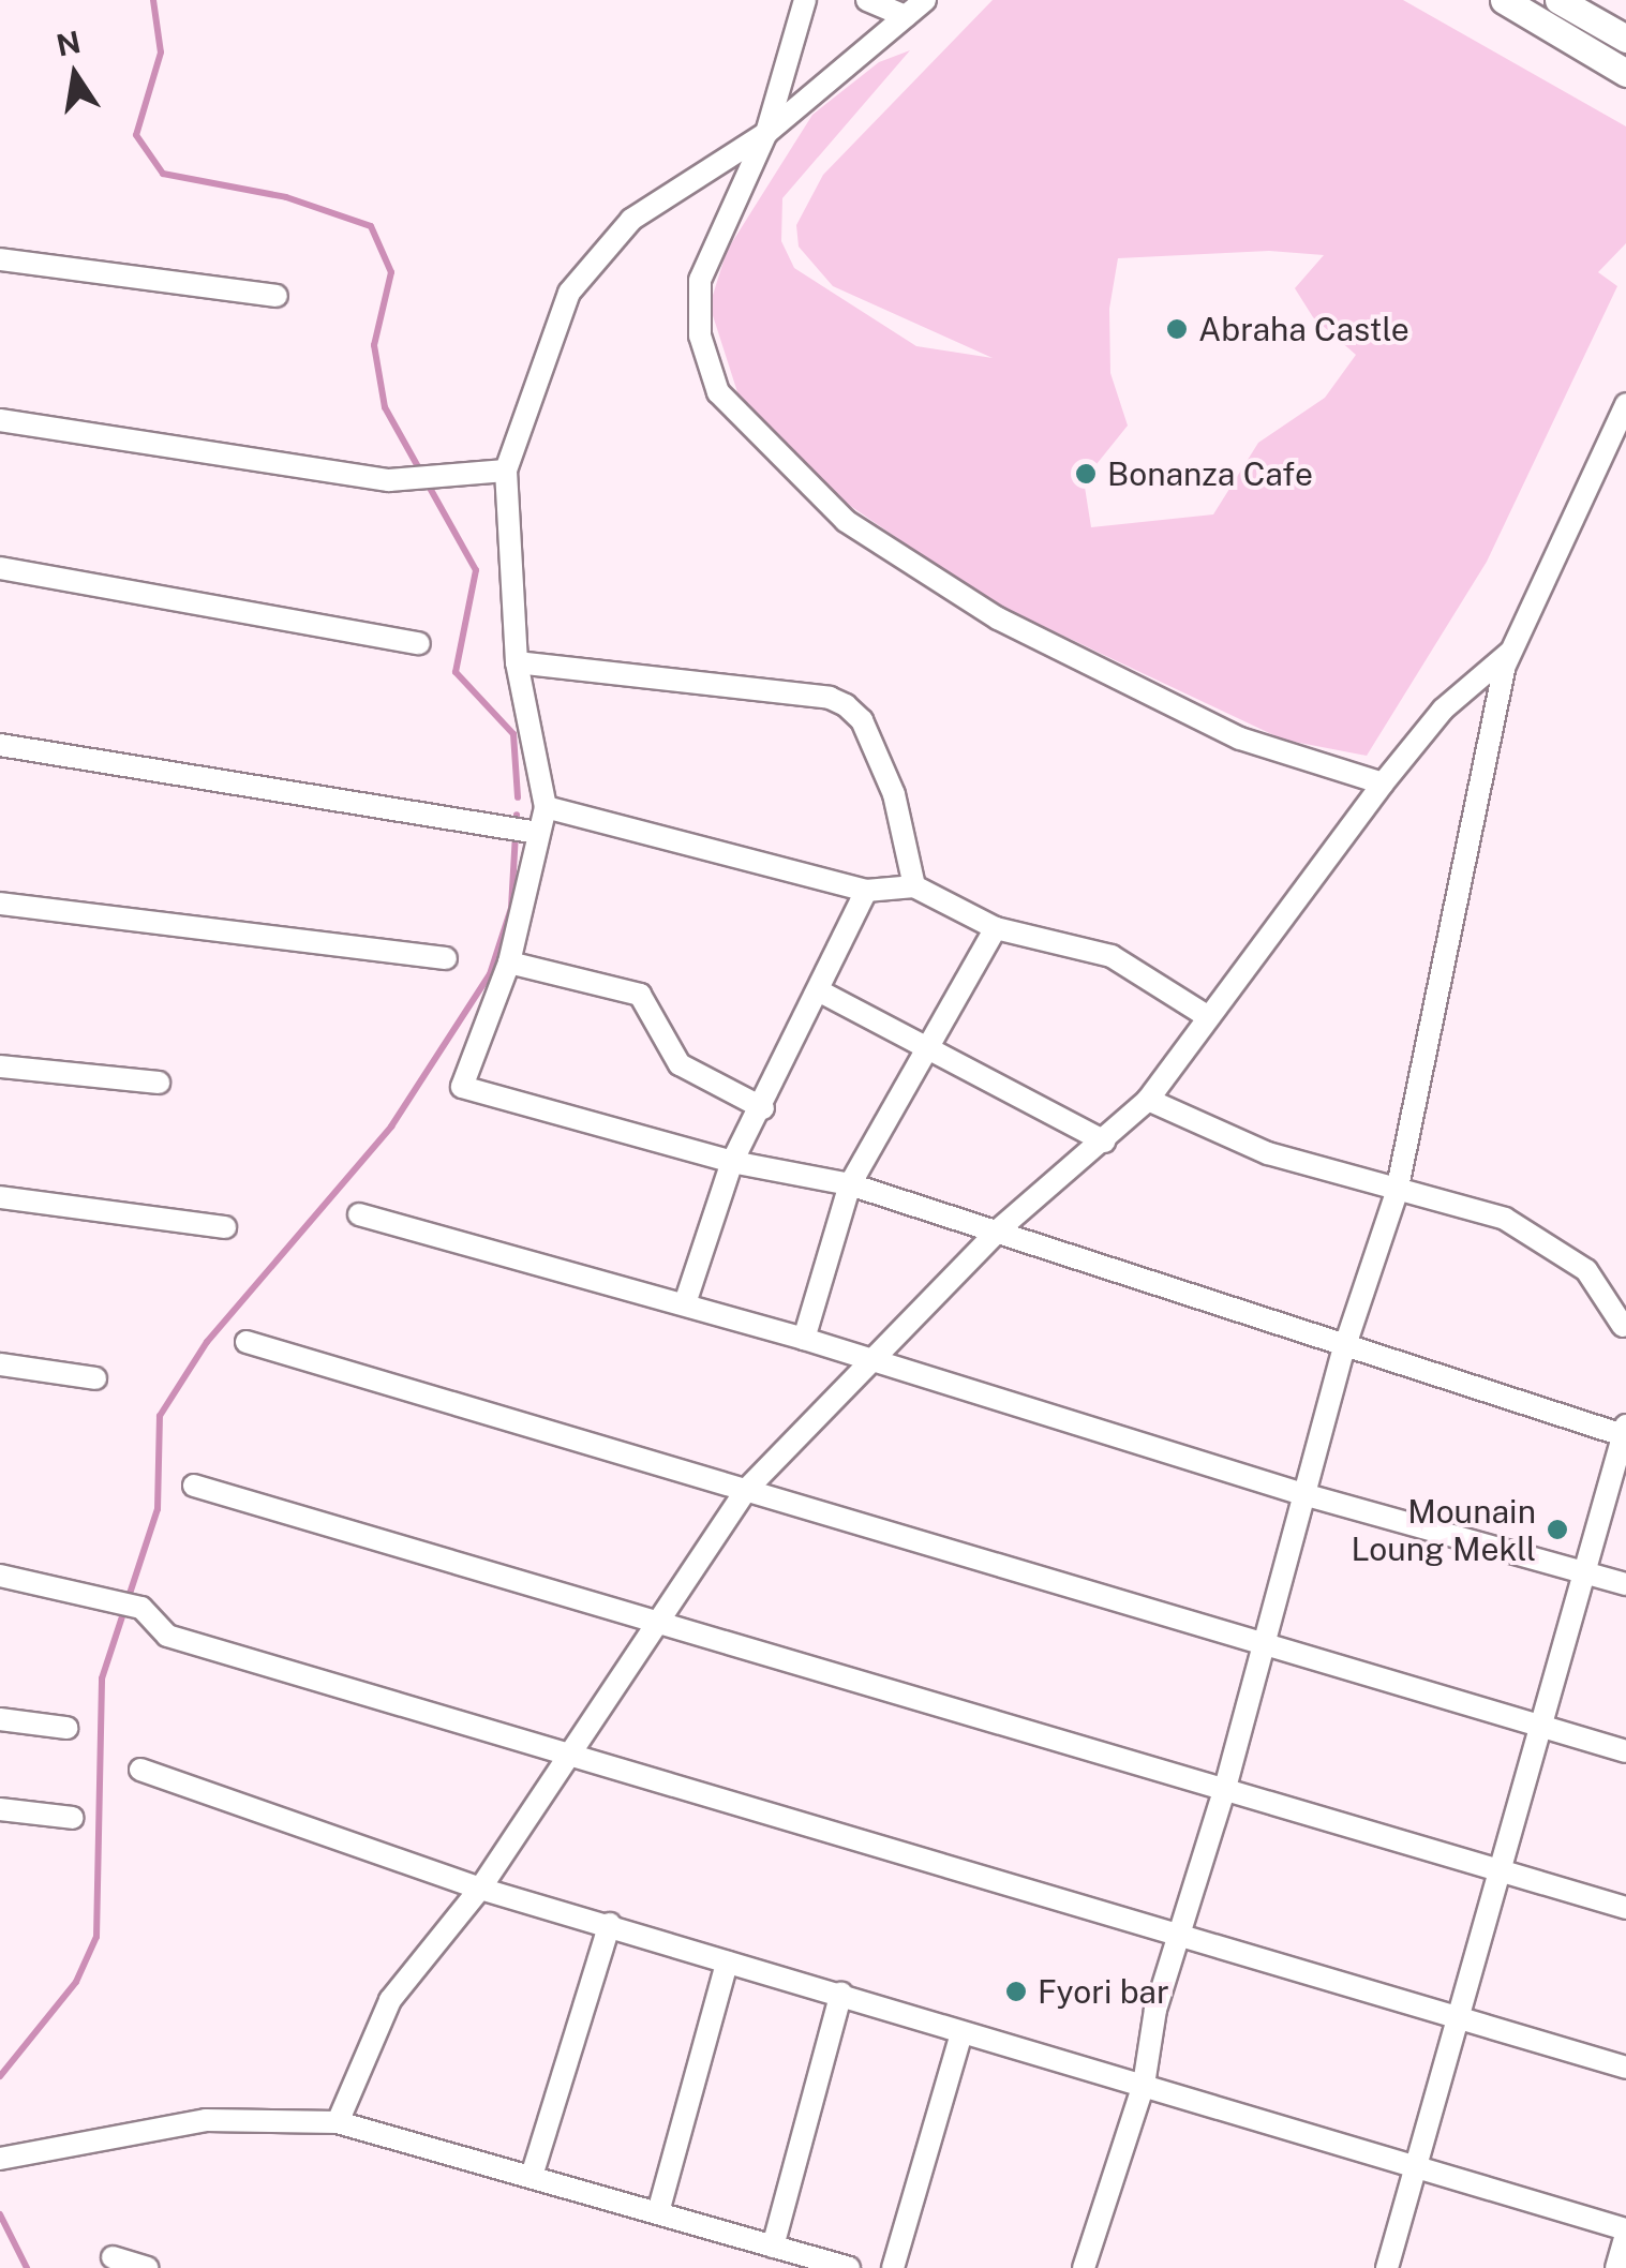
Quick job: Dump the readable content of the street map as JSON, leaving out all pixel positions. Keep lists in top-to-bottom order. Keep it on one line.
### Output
{"places":["Abraha Castle","Bonanza Cafe","Mounain Loung Mekll","Fyori bar"],"north":"top"}
